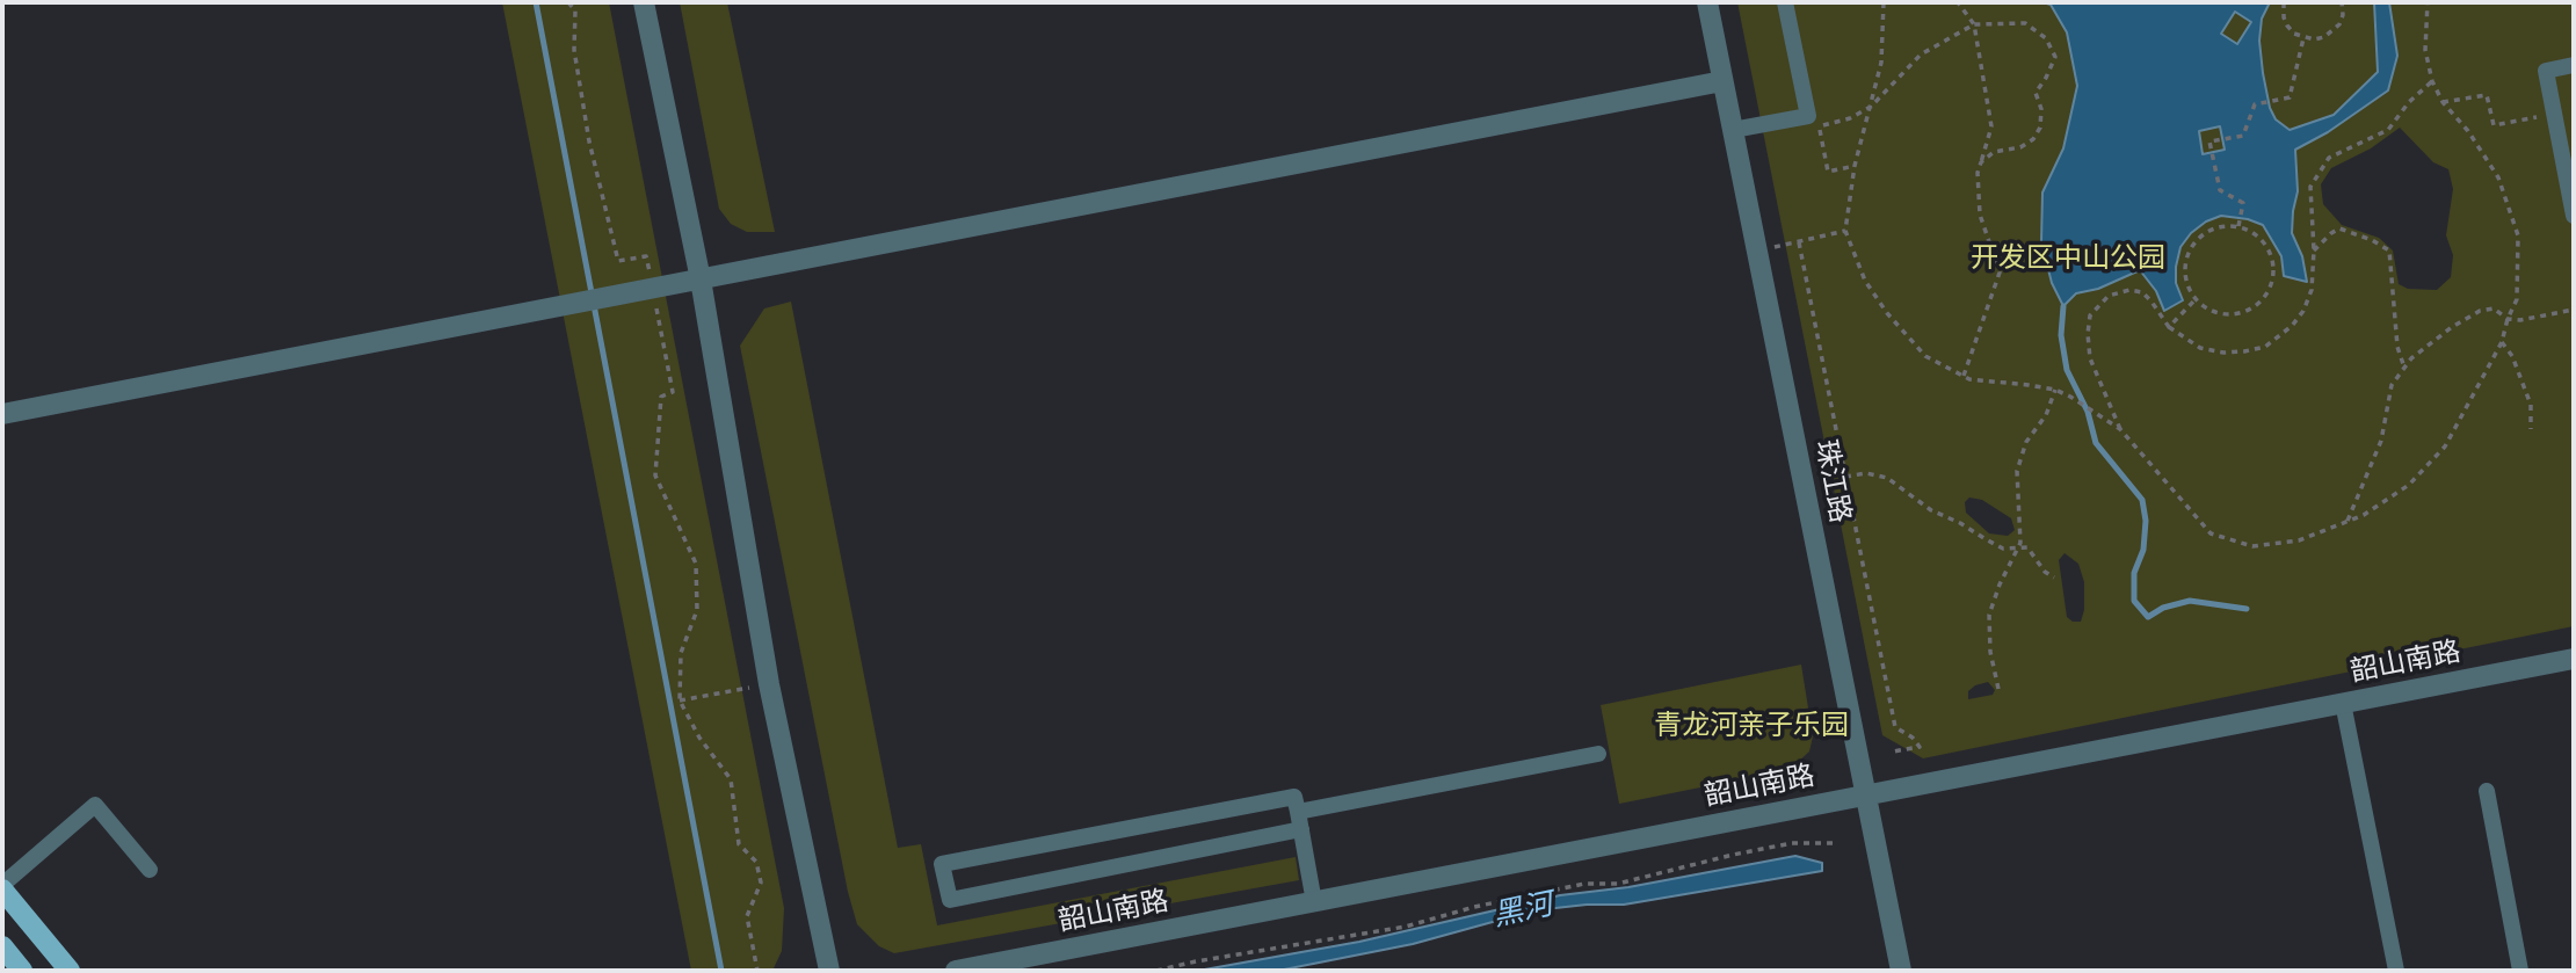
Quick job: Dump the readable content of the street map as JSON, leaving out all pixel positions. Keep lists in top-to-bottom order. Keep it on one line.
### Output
{"streets":{"street":["珠江路","韶山南路"]},"crossings":[["珠江路","韶山南路"]],"water":["黑河"],"parks":["开发区中山公园","青龙河亲子乐园"]}
